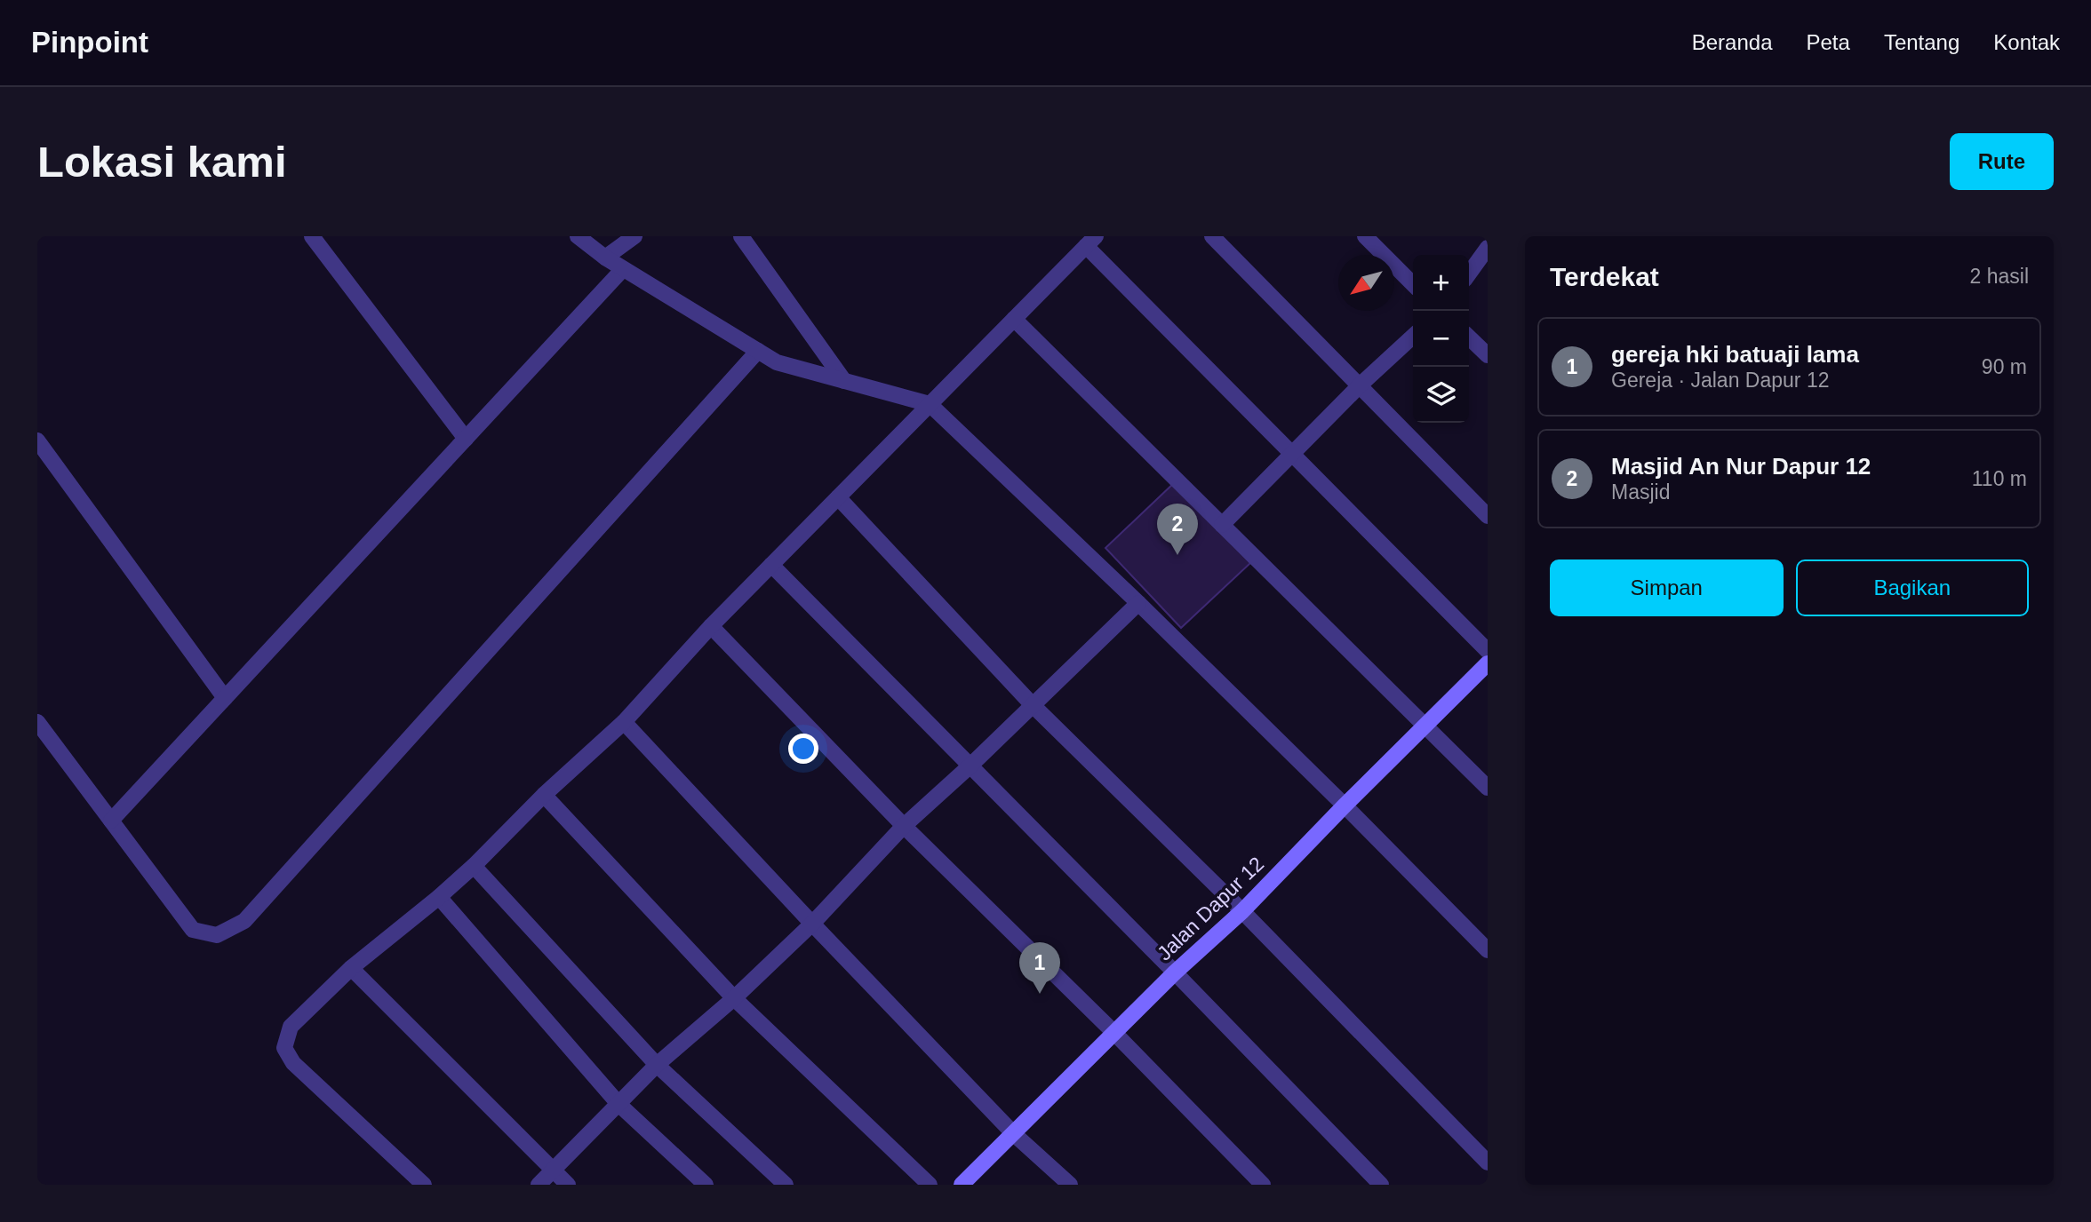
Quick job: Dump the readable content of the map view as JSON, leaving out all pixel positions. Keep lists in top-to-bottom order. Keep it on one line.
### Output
{"streets":{"street":["Jalan Dapur 12"]},"north":"bottom left","page":{"header":"Pinpoint","nav":["Beranda","Peta","Tentang","Kontak"],"buttons":["Rute",["Simpan","Bagikan"]],"title":"Lokasi kami","heading":["Terdekat","2 hasil"],"map_buttons":["+","−"],"list":[{"mark":"1","name":"gereja hki batuaji lama","note":"Gereja · Jalan Dapur 12","value":"90 m"},{"mark":"2","name":"Masjid An Nur Dapur 12","note":"Masjid","value":"110 m"}],"pins":["2","1"]}}
